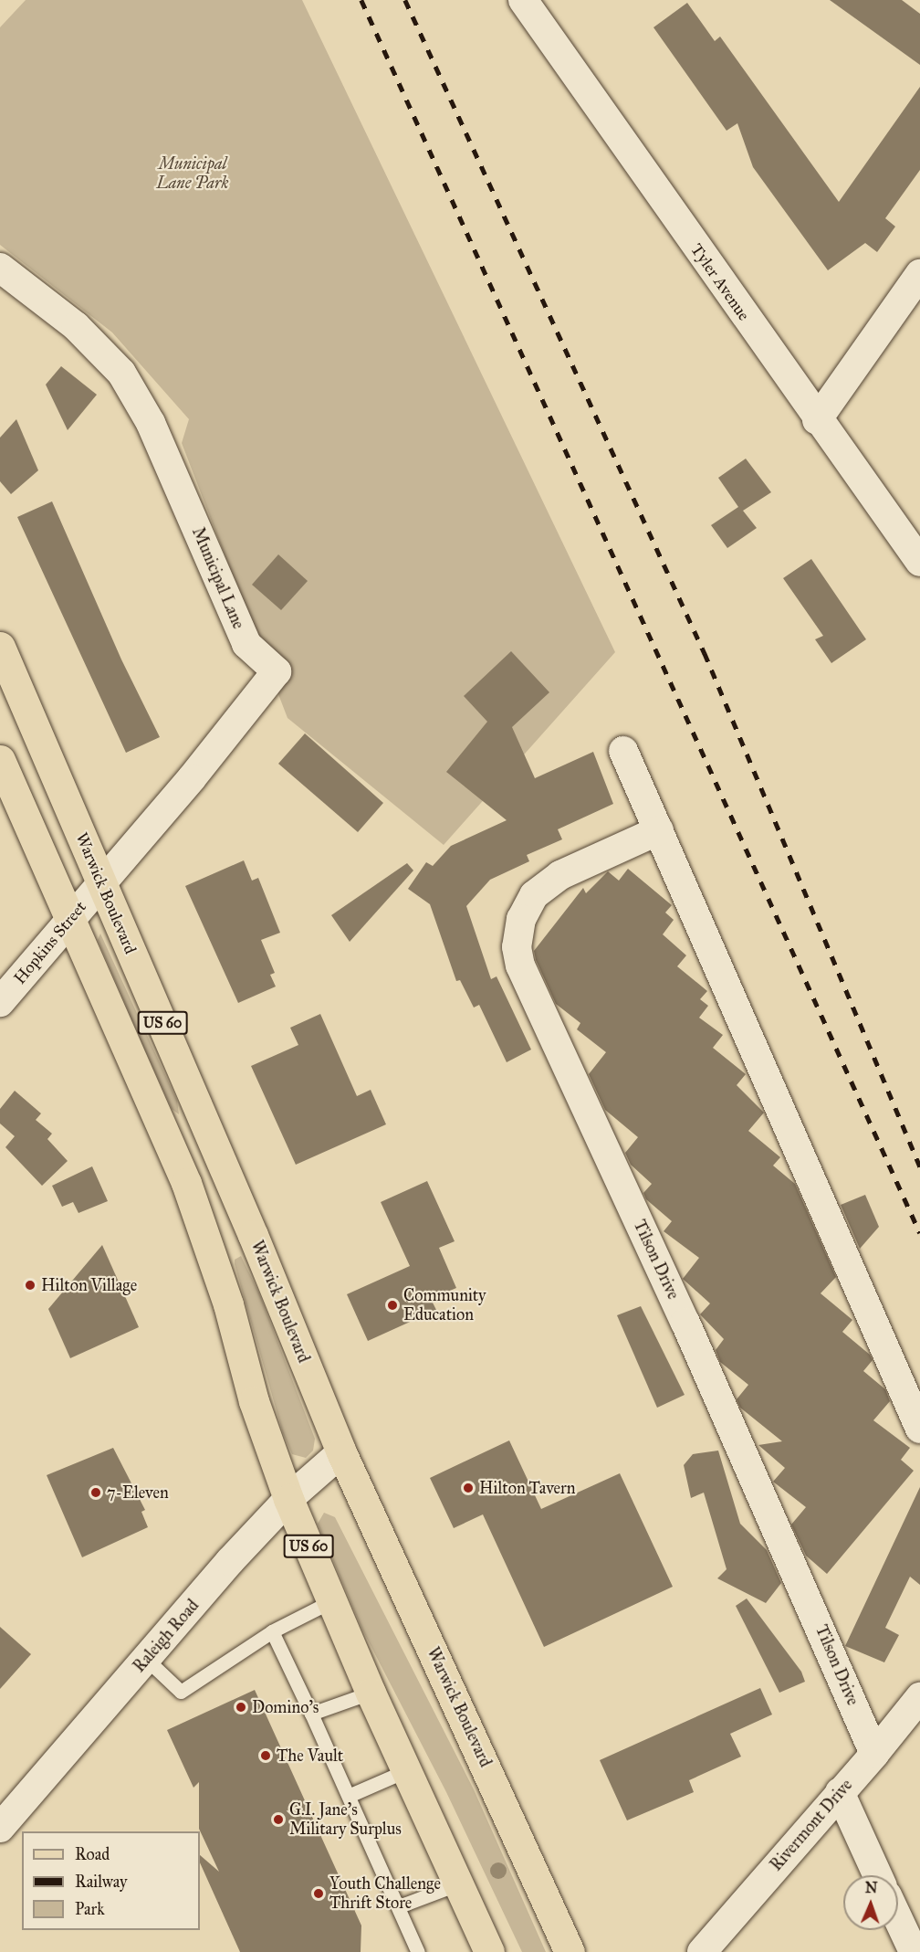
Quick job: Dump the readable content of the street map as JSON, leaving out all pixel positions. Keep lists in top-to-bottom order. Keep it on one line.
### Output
{"streets":{"main road":["Warwick Boulevard","US 60"],"street":["Tyler Avenue","Municipal Lane","Hopkins Street","Tilson Drive","Raleigh Road","Rivermont Drive"]},"crossings":[["Municipal Lane","Warwick Boulevard"],["Municipal Lane","Hopkins Street"],["Warwick Boulevard","Hopkins Street"],["Warwick Boulevard","Raleigh Road"],["Hopkins Street","US 60"],["US 60","Raleigh Road"],["Tilson Drive","Rivermont Drive"]],"parks":["Municipal Lane Park"],"places":["Hilton Village","Community Education","Hilton Tavern","7-Eleven","Domino's","The Vault","G.I. Jane's Military Surplus","Youth Challenge Thrift Store"],"legend":["Road","Railway","Park"],"north":"top"}
